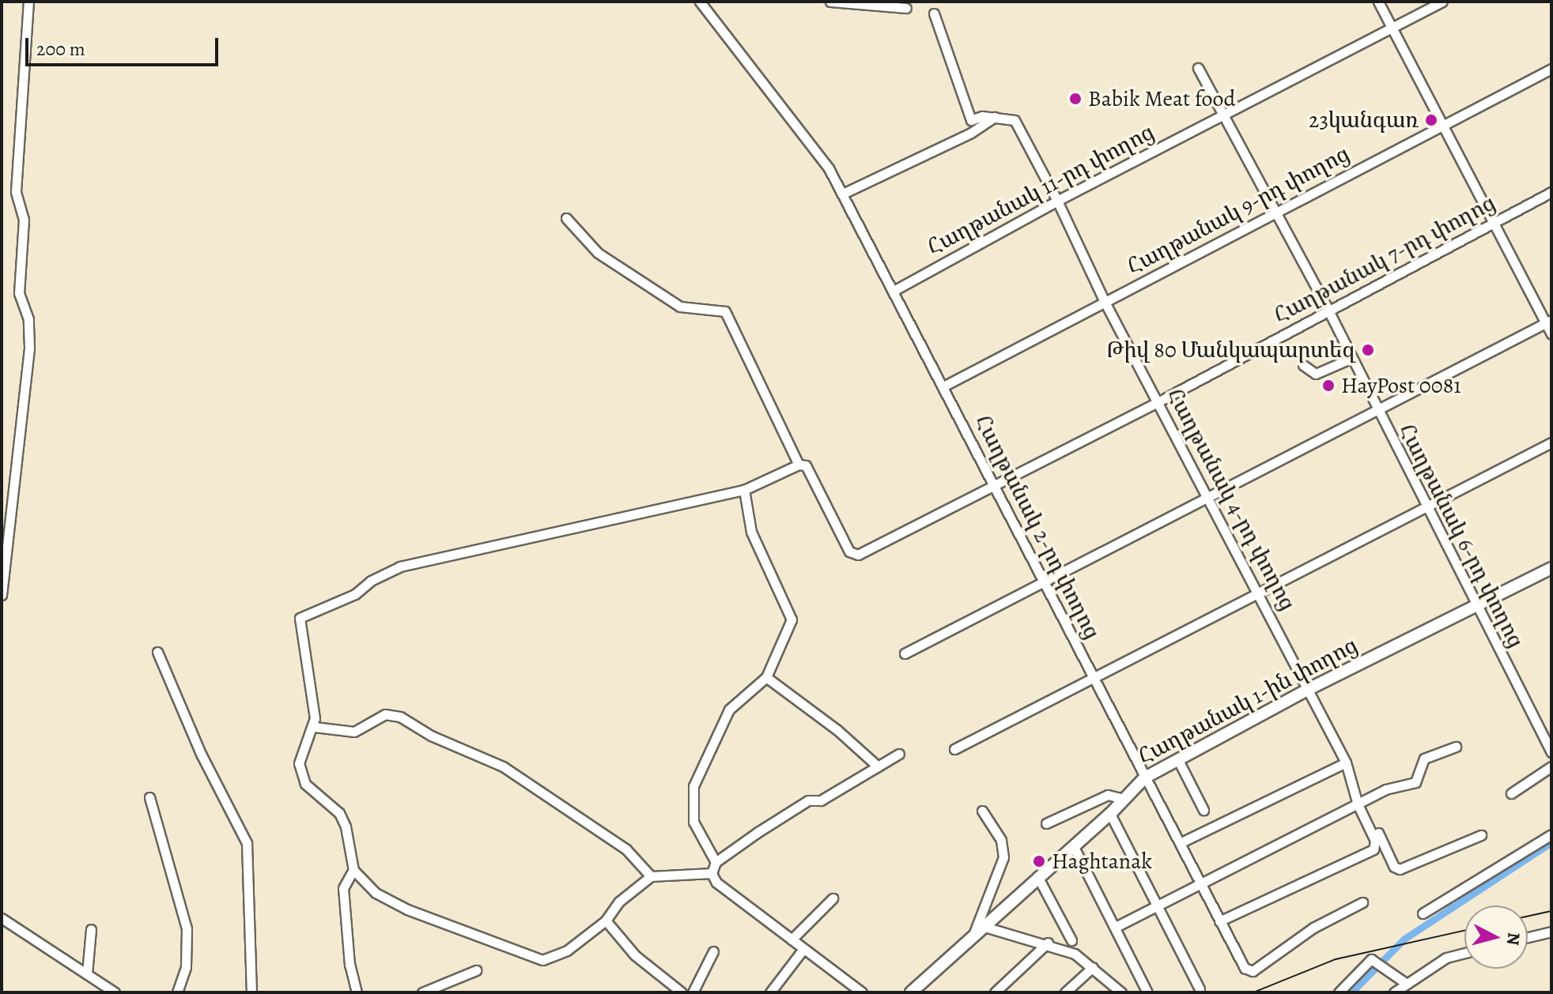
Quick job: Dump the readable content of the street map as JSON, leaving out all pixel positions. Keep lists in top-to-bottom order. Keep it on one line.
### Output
{"streets":{"main road":["Հաղթանակ 1-ին փողոց"],"street":["Հաղթանակ 11-րդ փողոց","Հաղթանակ 9-րդ փողոց","Հաղթանակ 7-րդ փողոց","Հաղթանակ 4-րդ փողոց","Հաղթանակ 2-րդ փողոց","Հաղթանակ 6-րդ փողոց"]},"crossings":[["Հաղթանակ 11-րդ փողոց","Հաղթանակ 4-րդ փողոց"],["Հաղթանակ 11-րդ փողոց","Հաղթանակ 2-րդ փողոց"],["Հաղթանակ 11-րդ փողոց","Հաղթանակ 6-րդ փողոց"],["Հաղթանակ 9-րդ փողոց","Հաղթանակ 4-րդ փողոց"],["Հաղթանակ 9-րդ փողոց","Հաղթանակ 2-րդ փողոց"],["Հաղթանակ 9-րդ փողոց","Հաղթանակ 6-րդ փողոց"],["Հաղթանակ 7-րդ փողոց","Հաղթանակ 4-րդ փողոց"],["Հաղթանակ 7-րդ փողոց","Հաղթանակ 2-րդ փողոց"],["Հաղթանակ 7-րդ փողոց","Հաղթանակ 6-րդ փողոց"],["Հաղթանակ 4-րդ փողոց","Հաղթանակ 1-ին փողոց"],["Հաղթանակ 2-րդ փողոց","Հաղթանակ 1-ին փողոց"],["Հաղթանակ 6-րդ փողոց","Հաղթանակ 1-ին փողոց"]],"places":["Babik Meat food","23կանգառ","Թիվ 80 Մանկապարտեզ","HayPost 0081","Haghtanak"],"scale_bar":"200 m","north":"right"}
